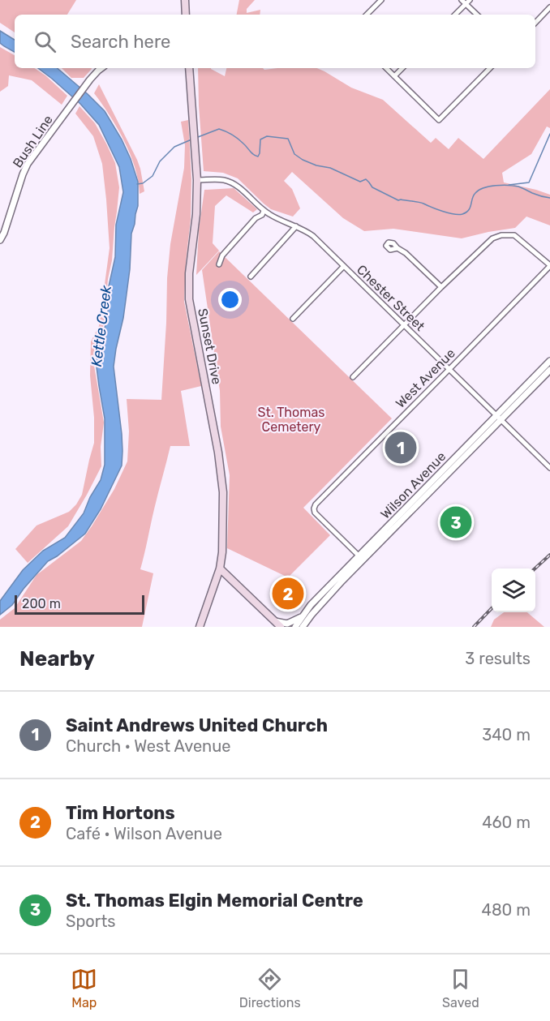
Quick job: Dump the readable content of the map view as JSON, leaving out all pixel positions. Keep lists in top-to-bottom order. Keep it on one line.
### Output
{"streets":{"main road":["Sunset Drive"],"street":["Bush Line","Chester Street","West Avenue","Wilson Avenue"]},"crossings":[["Chester Street","Sunset Drive"],["Chester Street","West Avenue"],["Chester Street","Wilson Avenue"],["West Avenue","Wilson Avenue"]],"water":["Kettle Creek"],"parks":["St. Thomas Cemetery"],"scale_bar":"200 m","page":{"search":"Search here","pins":["1","3","2"],"scale":"200 m","heading":["Nearby","3 results"],"list":[{"mark":"1","name":"Saint Andrews United Church","note":"Church · West Avenue","value":"340 m"},{"mark":"2","name":"Tim Hortons","note":"Café · Wilson Avenue","value":"460 m"},{"mark":"3","name":"St. Thomas Elgin Memorial Centre","note":"Sports","value":"480 m"}],"nav":["Map","Directions","Saved"]}}
